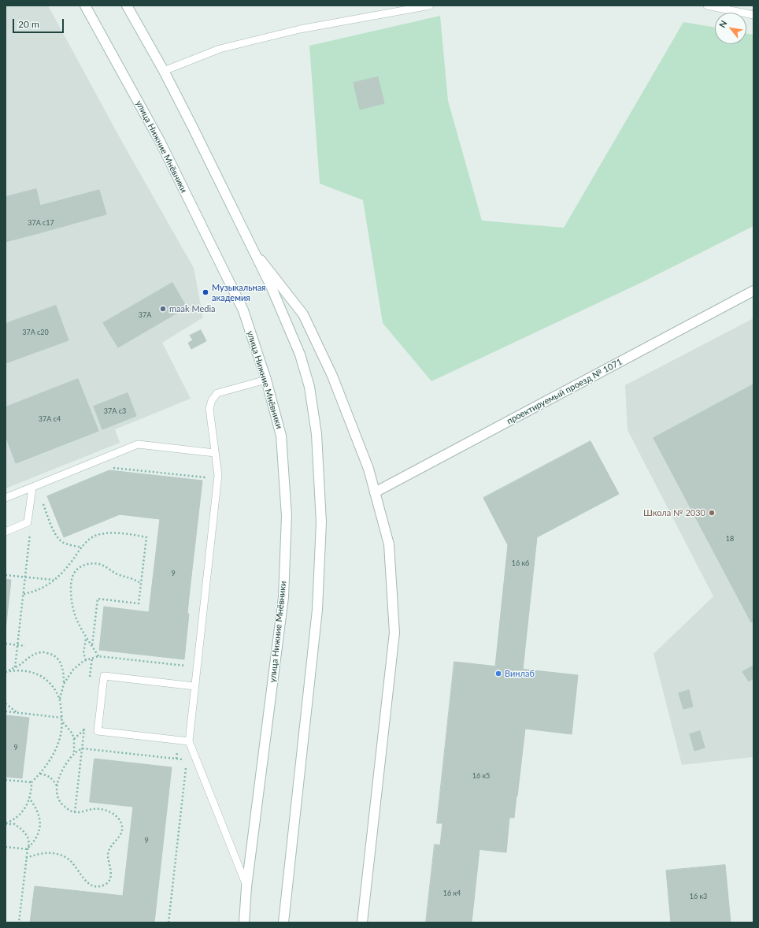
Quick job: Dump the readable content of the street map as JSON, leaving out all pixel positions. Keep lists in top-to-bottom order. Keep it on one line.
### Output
{"streets":{"main road":["улица Нижние Мнёвники","проектируемый проезд № 1071"]},"places":["Музыкальная академия","maak Media","Школа № 2030","Винлаб"],"house_numbers":["37А с17","37А","37А с20","37А с3","37А с4","18","16 к6","9","9","16 к5","9","16 к4","16 к3"],"scale_bar":"20 m","north":"top left"}
